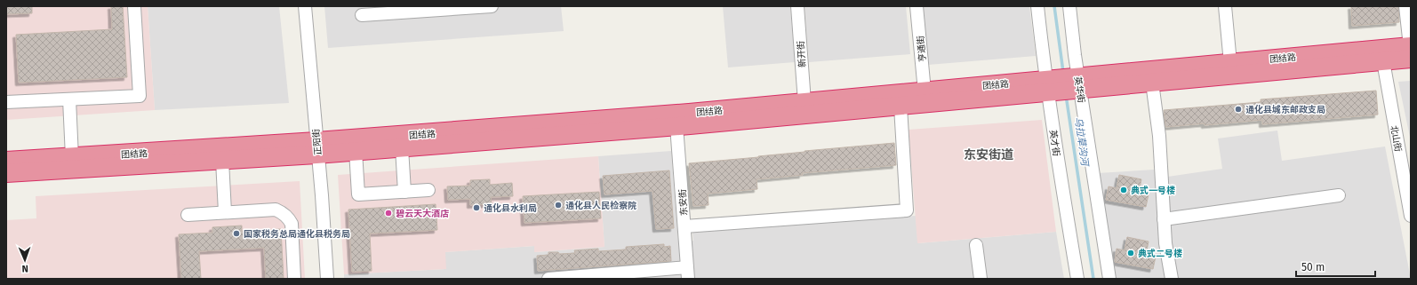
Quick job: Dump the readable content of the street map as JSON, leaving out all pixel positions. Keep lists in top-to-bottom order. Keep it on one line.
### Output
{"streets":{"highway":["团结路"],"street":["亨通街","新开街","英华街","北山街","正阳街","英才街","东安街"]},"crossings":[["亨通街","团结路"],["新开街","团结路"],["团结路","英华街"],["团结路","北山街"],["团结路","正阳街"],["团结路","英才街"],["团结路","东安街"]],"districts":["东安街道"],"water":["乌拉草沟河"],"places":["通化县城东邮政支局","典式一号楼","通化县人民检察院","通化县水利局","碧云天大酒店","国家税务总局通化县税务局","典式二号楼"],"scale_bar":"50 m","north":"bottom"}
